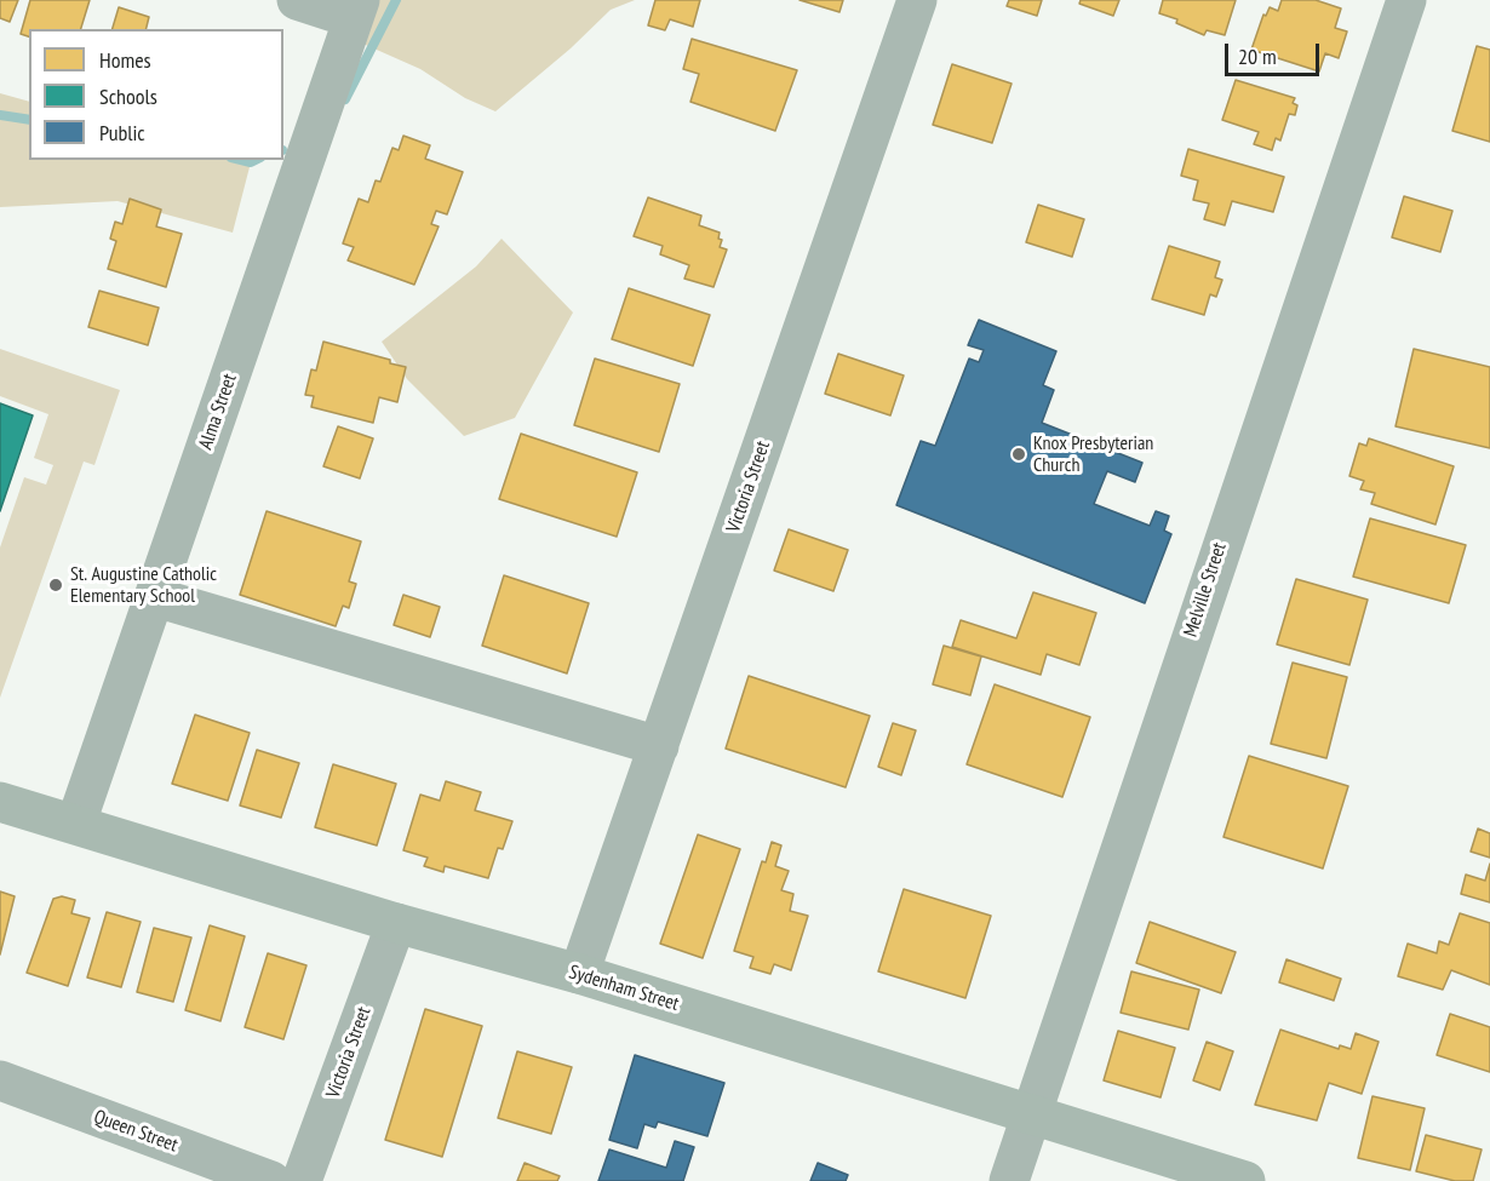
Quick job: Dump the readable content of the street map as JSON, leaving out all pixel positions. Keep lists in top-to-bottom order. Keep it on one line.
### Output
{"streets":{"main road":["Sydenham Street"],"street":["Alma Street","Victoria Street","Melville Street","Queen Street"]},"crossings":[["Alma Street","Sydenham Street"],["Victoria Street","Sydenham Street"],["Melville Street","Sydenham Street"]],"places":["Knox Presbyterian Church","St. Augustine Catholic Elementary School"],"legend":["Homes","Schools","Public"],"scale_bar":"20 m"}
